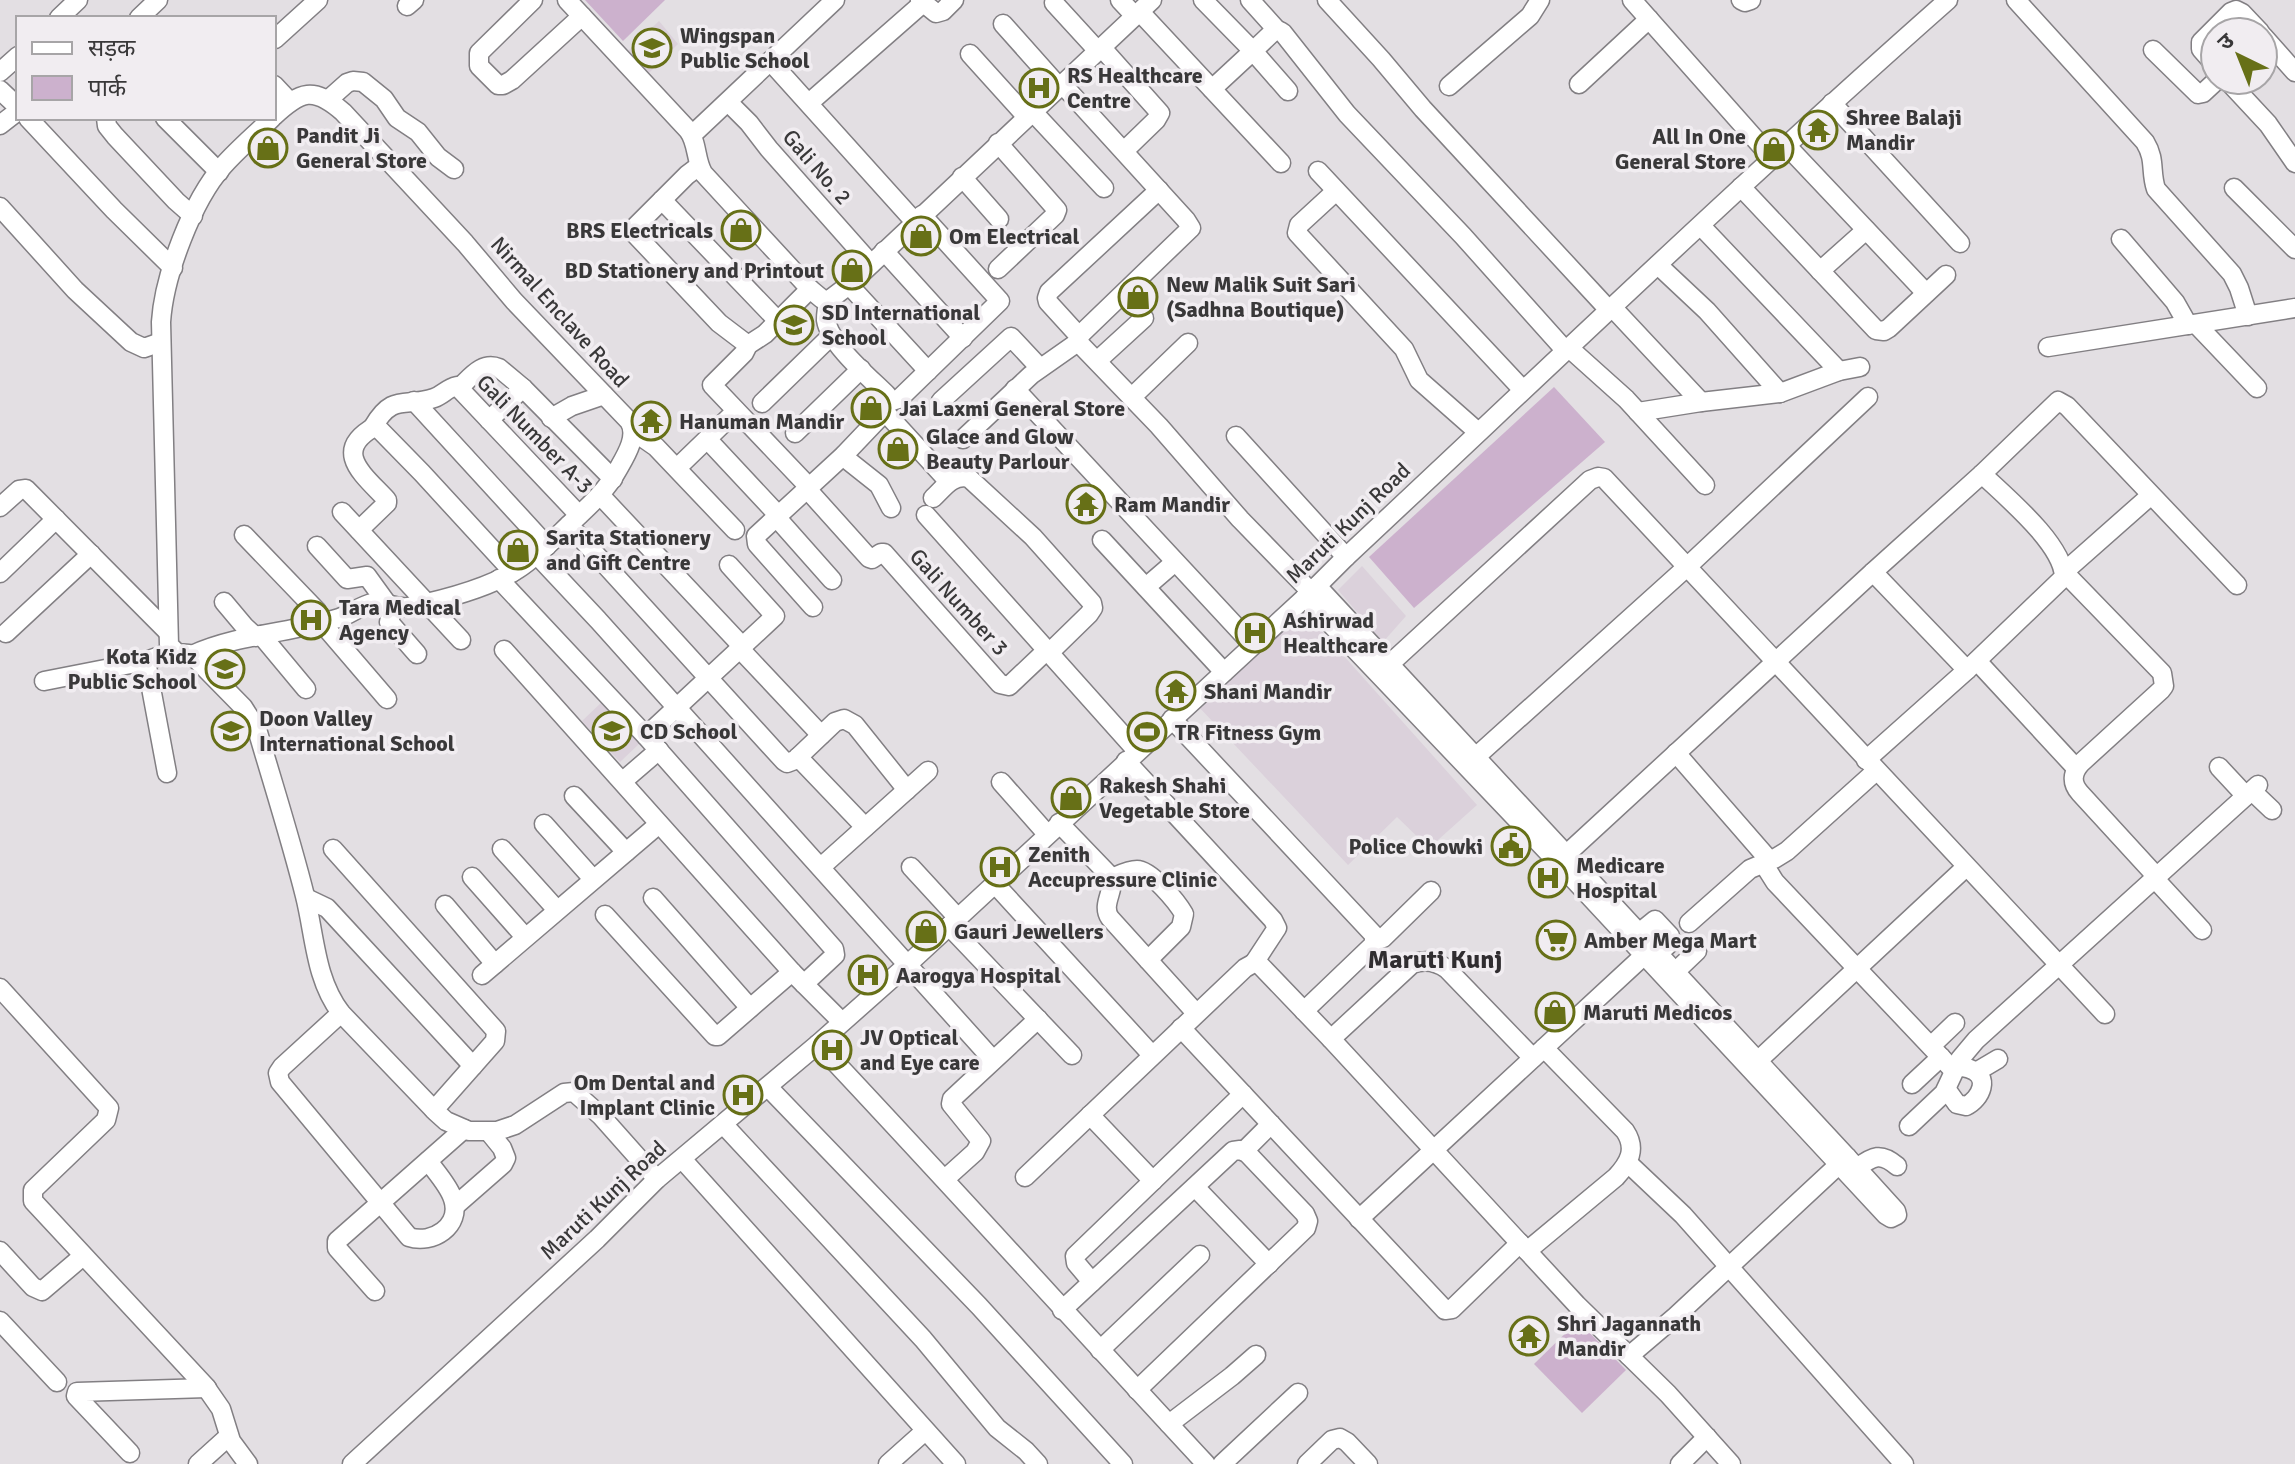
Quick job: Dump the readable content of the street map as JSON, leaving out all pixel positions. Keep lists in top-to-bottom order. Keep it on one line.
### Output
{"streets":{"street":["Gali No. 2","Nirmal Enclave Road","Gali Number A-3","Maruti Kunj Road","Gali Number 3"]},"districts":["Maruti Kunj"],"places":{"school or university":["Wingspan Public School","SD International School","Kota Kidz Public School","Doon Valley International School","CD School"],"hospital":["RS Healthcare Centre","Tara Medical Agency","Ashirwad Healthcare","Zenith Accupressure Clinic","Medicare Hospital","Aarogya Hospital","JV Optical and Eye care","Om Dental and Implant Clinic"],"temple":["Shree Balaji Mandir","Hanuman Mandir","Ram Mandir","Shani Mandir","Shri Jagannath Mandir"],"shop":["Pandit Ji General Store","All In One General Store","BRS Electricals","Om Electrical","BD Stationery and Printout","New Malik Suit Sari (Sadhna Boutique)","Jai Laxmi General Store","Glace and Glow Beauty Parlour","Sarita Stationery and Gift Centre","Rakesh Shahi Vegetable Store","Gauri Jewellers","Maruti Medicos"],"sports":["TR Fitness Gym"],"public building":["Police Chowki"],"supermarket":["Amber Mega Mart"]},"legend":["सड़क","पार्क"],"north":"top left"}
